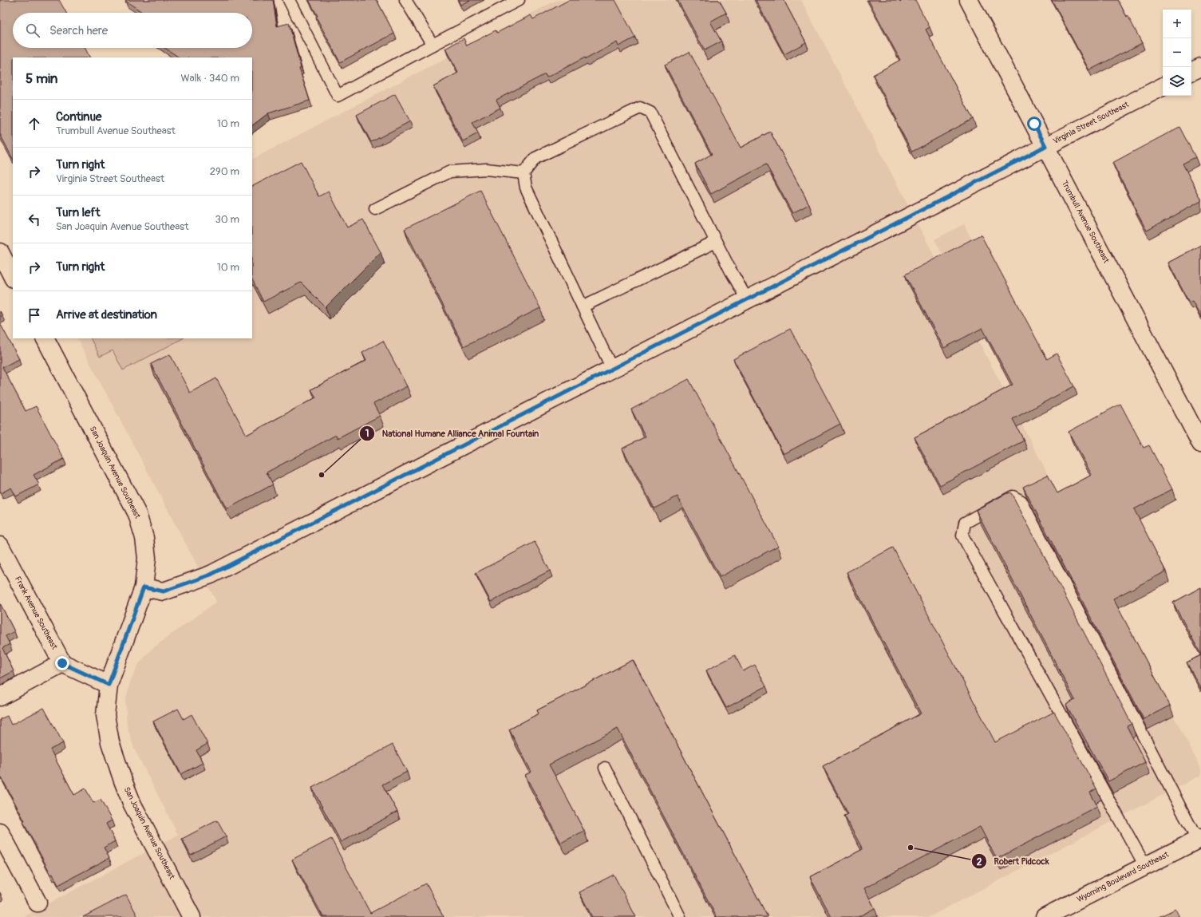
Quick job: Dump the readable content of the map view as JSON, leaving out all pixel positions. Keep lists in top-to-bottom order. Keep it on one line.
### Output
{"streets":{"street":["Virginia Street Southeast","Trumbull Avenue Southeast","San Joaquin Avenue Southeast","Frank Avenue Southeast","Wyoming Boulevard Southeast"]},"crossings":[["Virginia Street Southeast","Trumbull Avenue Southeast"],["Virginia Street Southeast","San Joaquin Avenue Southeast"]],"places":["National Humane Alliance Animal Fountain","Robert Pidcock"],"page":{"map_buttons":["+","−"],"search":"Search here","heading":["5 min","Walk · 340 m"],"list":[["Continue","Trumbull Avenue Southeast","10 m"],["Turn right","Virginia Street Southeast","290 m"],["Turn left","San Joaquin Avenue Southeast","30 m"],["Turn right","10 m"],"Arrive at destination"]}}
